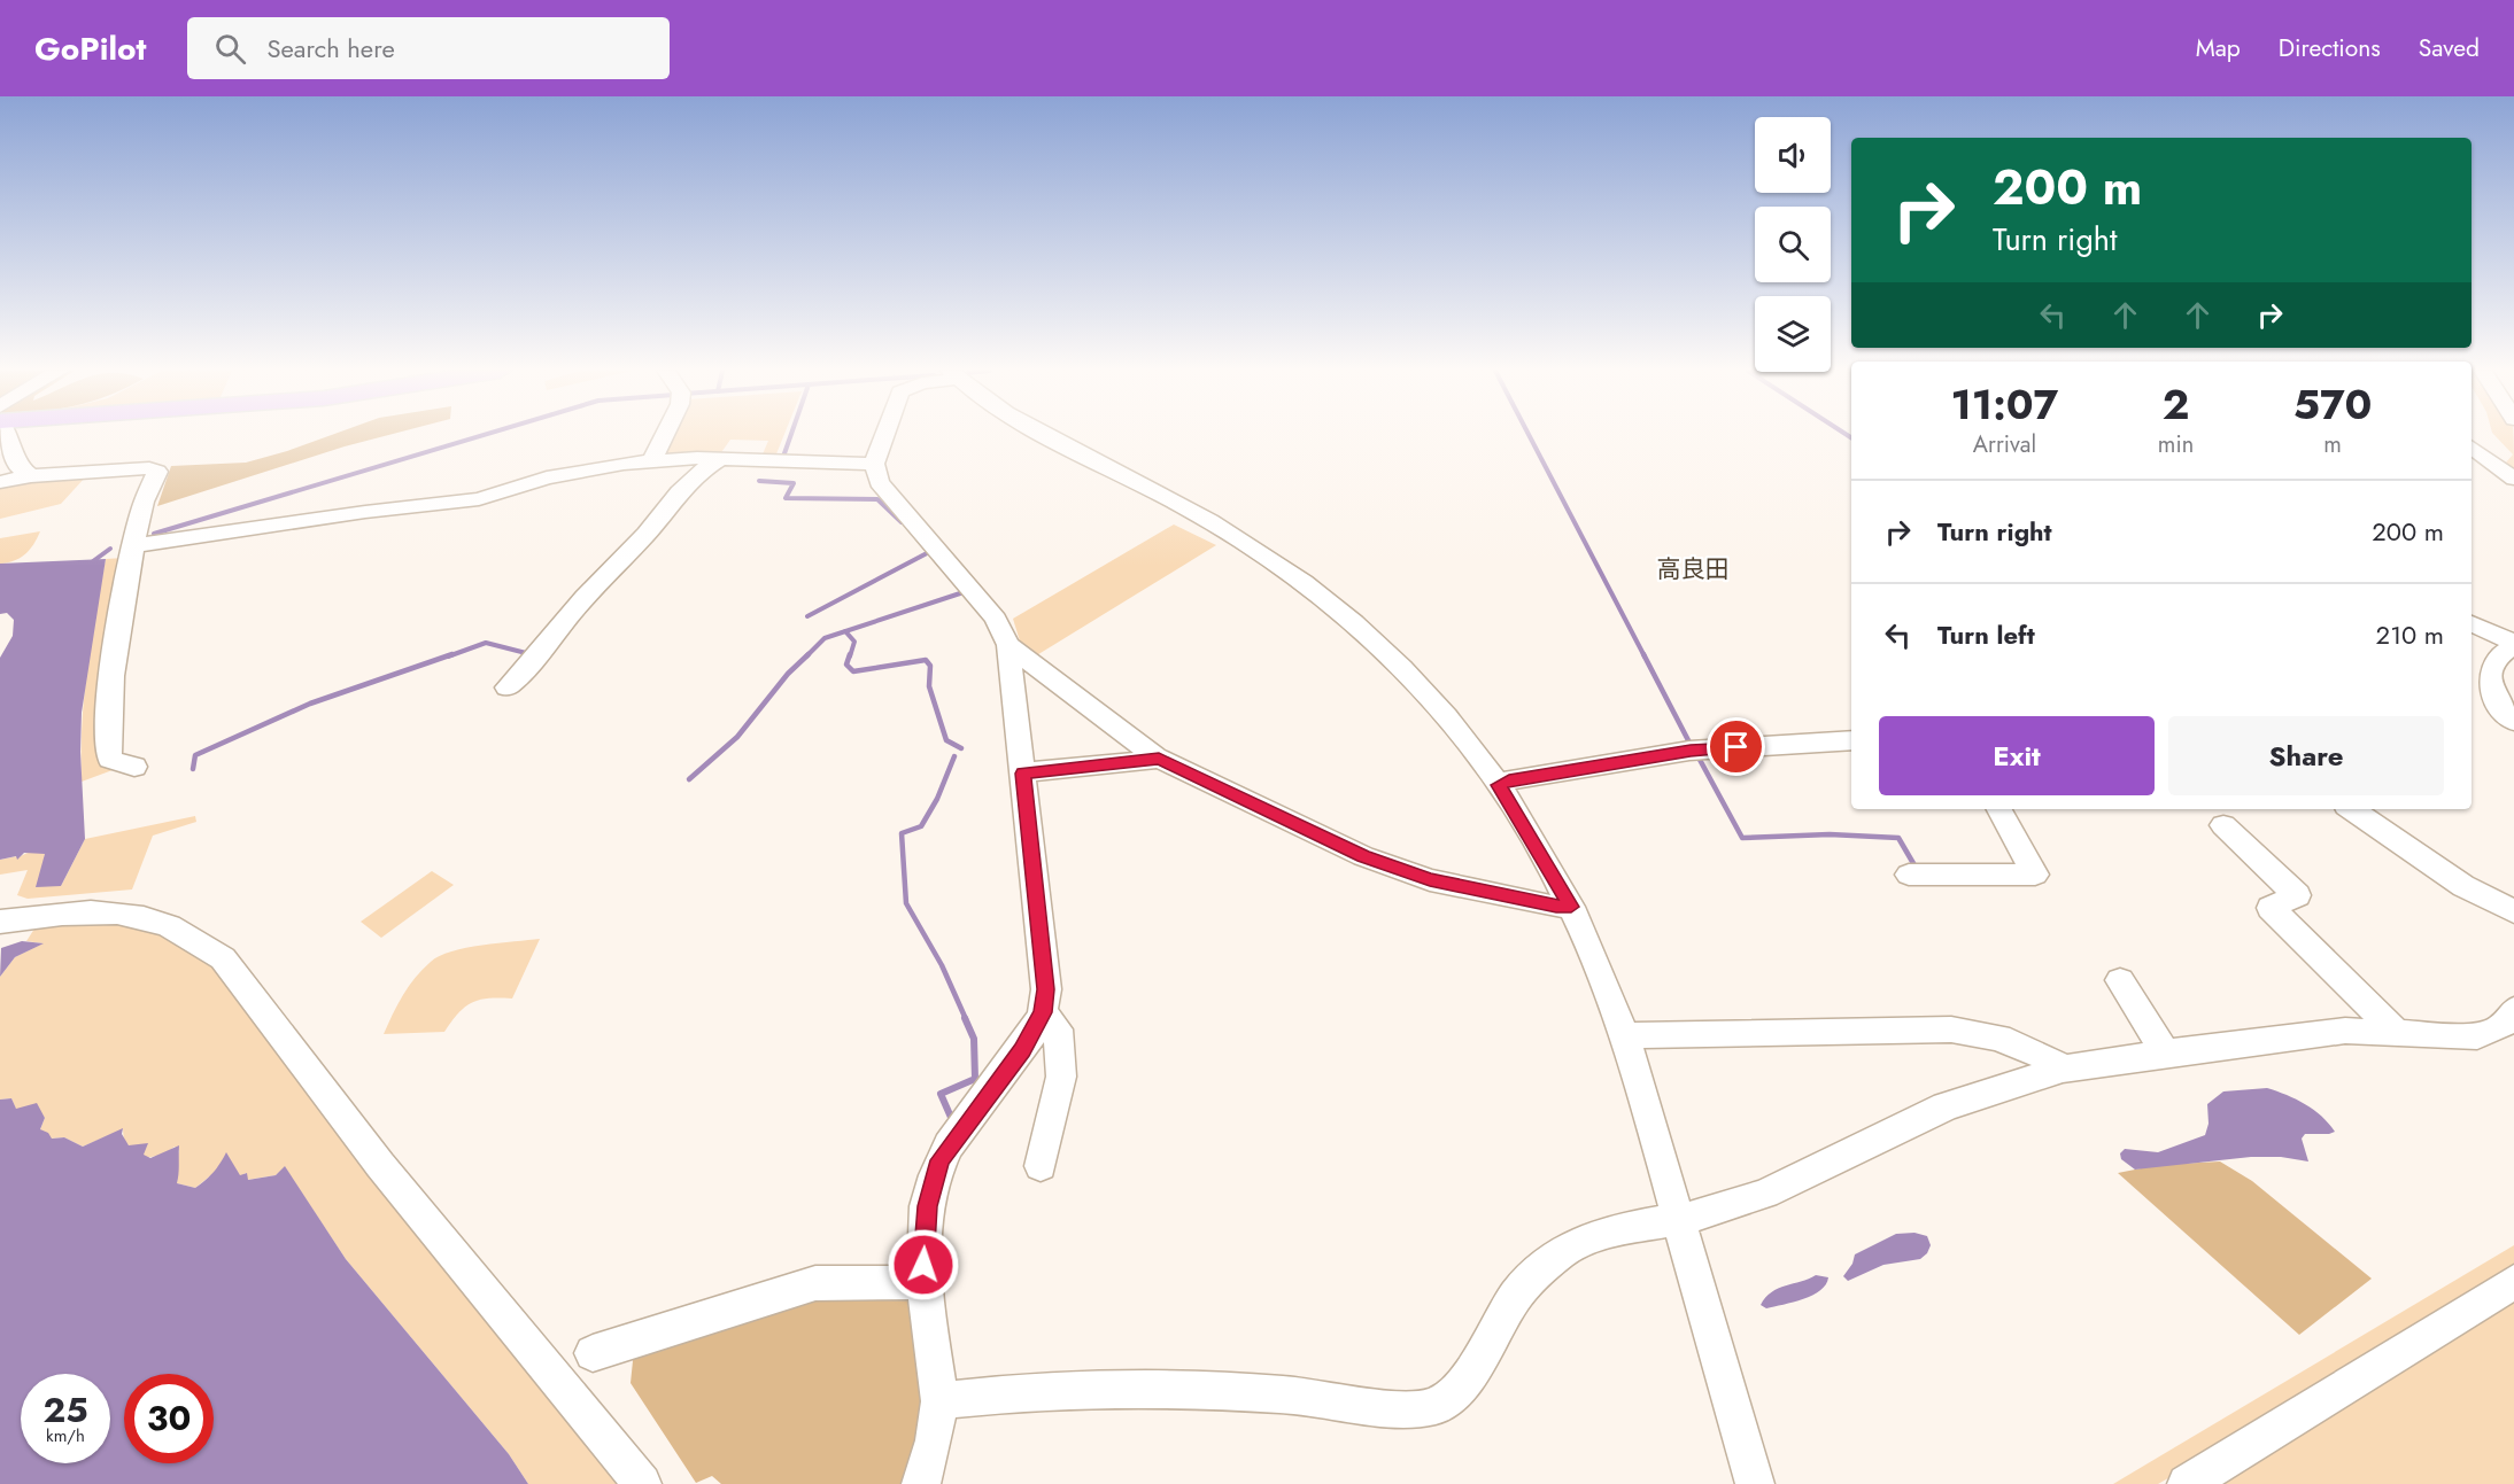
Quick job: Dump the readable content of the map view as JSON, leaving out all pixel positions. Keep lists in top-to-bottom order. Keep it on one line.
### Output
{"districts":["高良田"],"page":{"header":"GoPilot","search":"Search here","nav":["Map","Directions","Saved"],"turn":["200 m","Turn right"],"eta":["11:07","Arrival","2","min","570","m"],"list":[{"name":"Turn right","value":"200 m"},{"name":"Turn left","value":"210 m"}],"buttons":["Exit","Share"],"speed":"25 km/h","limit":"30"}}
